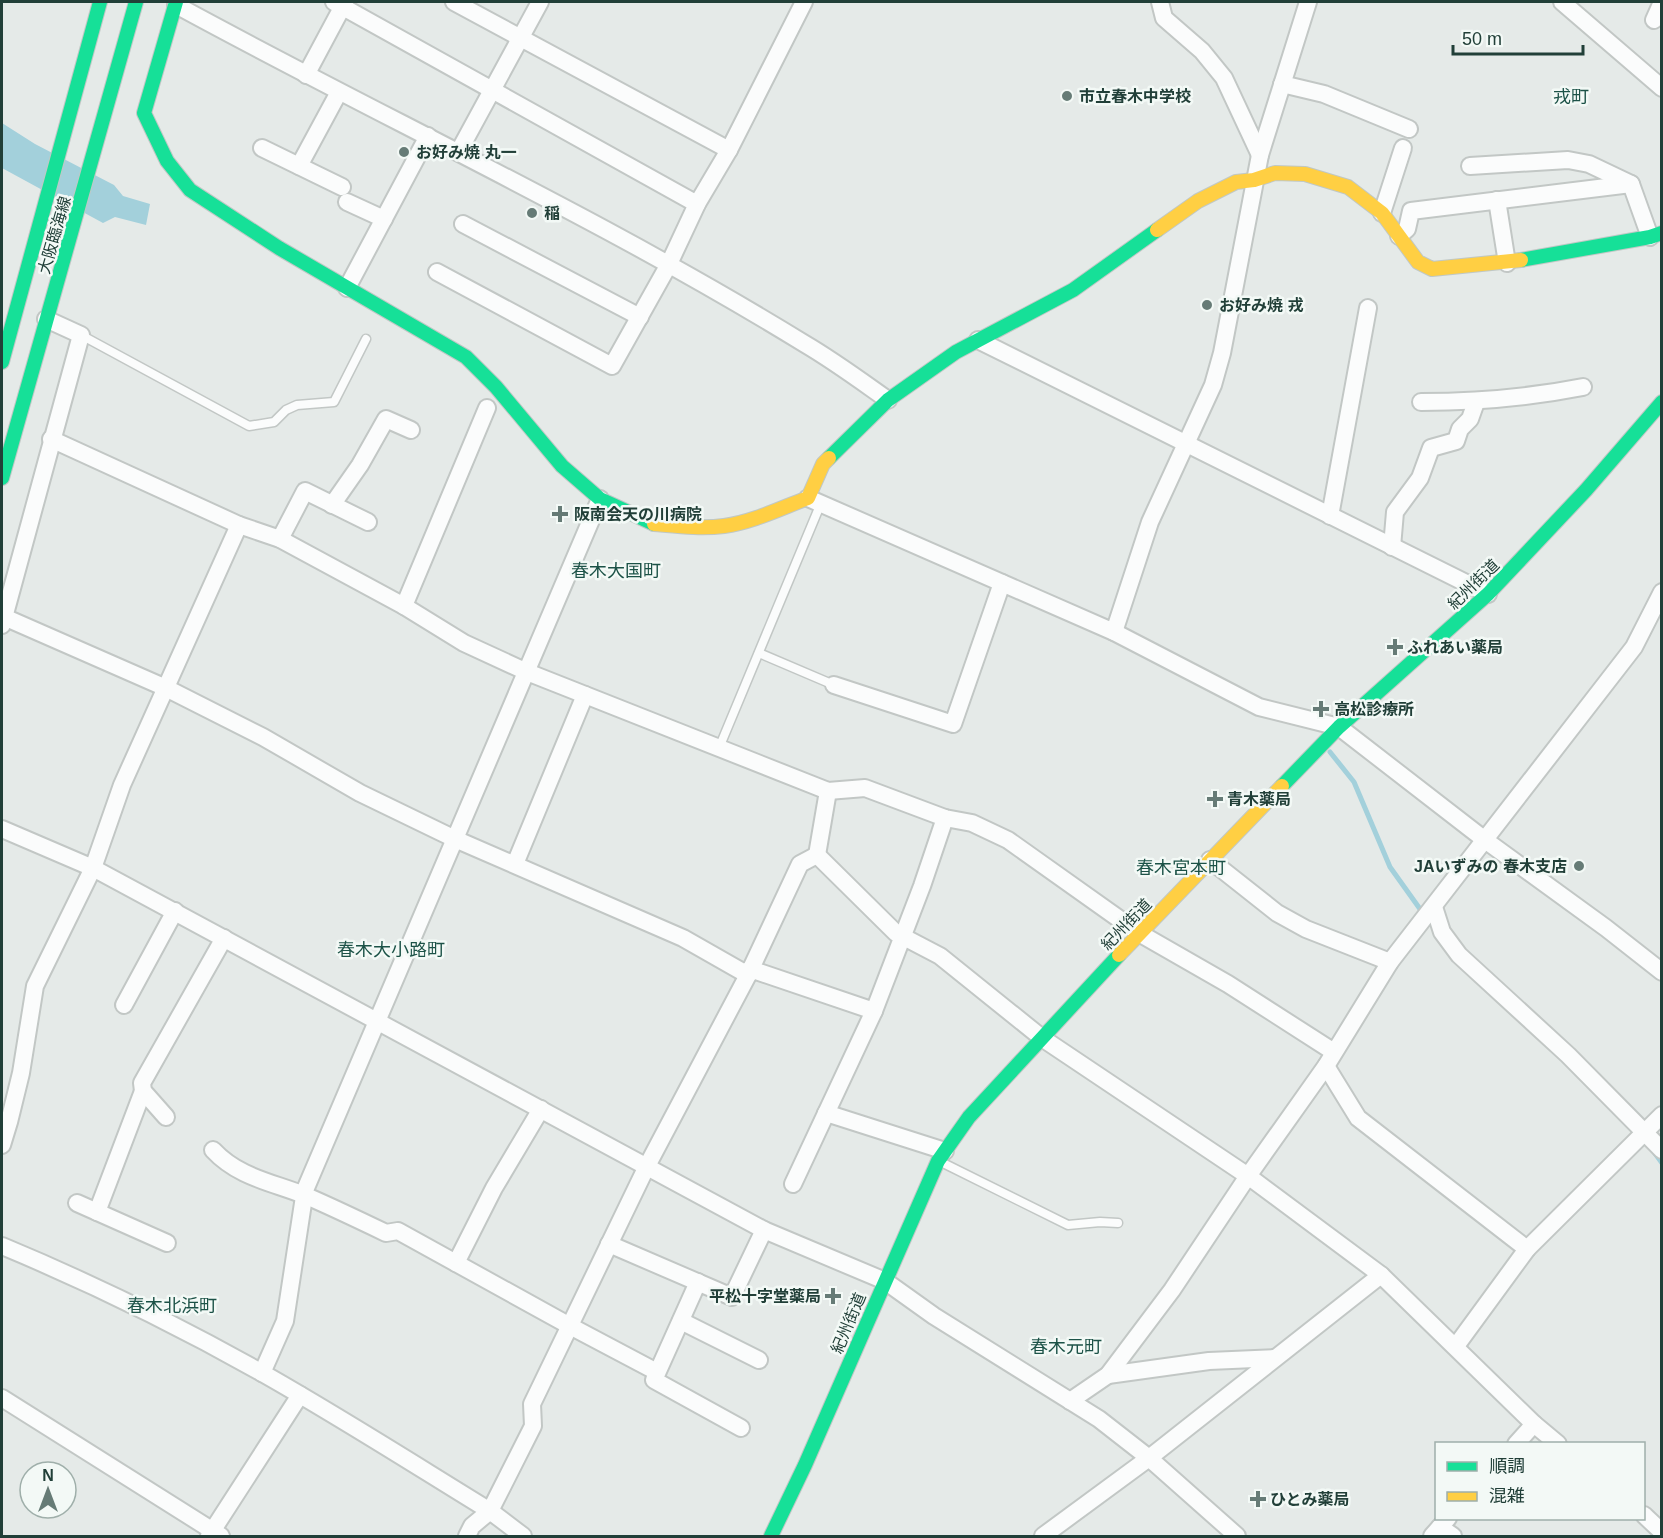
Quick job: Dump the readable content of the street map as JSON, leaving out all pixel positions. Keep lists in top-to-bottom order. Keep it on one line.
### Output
{"streets":{"street":["大阪臨海線","紀州街道"]},"districts":["戎町","春木大国町","春木宮本町","春木大小路町","春木北浜町","春木元町"],"places":{"other":["市立春木中学校","お好み焼 丸一","稲","お好み焼 戎","JAいずみの 春木支店"],"health":["阪南会天の川病院","ふれあい薬局","高松診療所","青木薬局","平松十字堂薬局","ひとみ薬局"]},"legend":["順調","混雑"],"scale_bar":"50 m","north":"top"}
